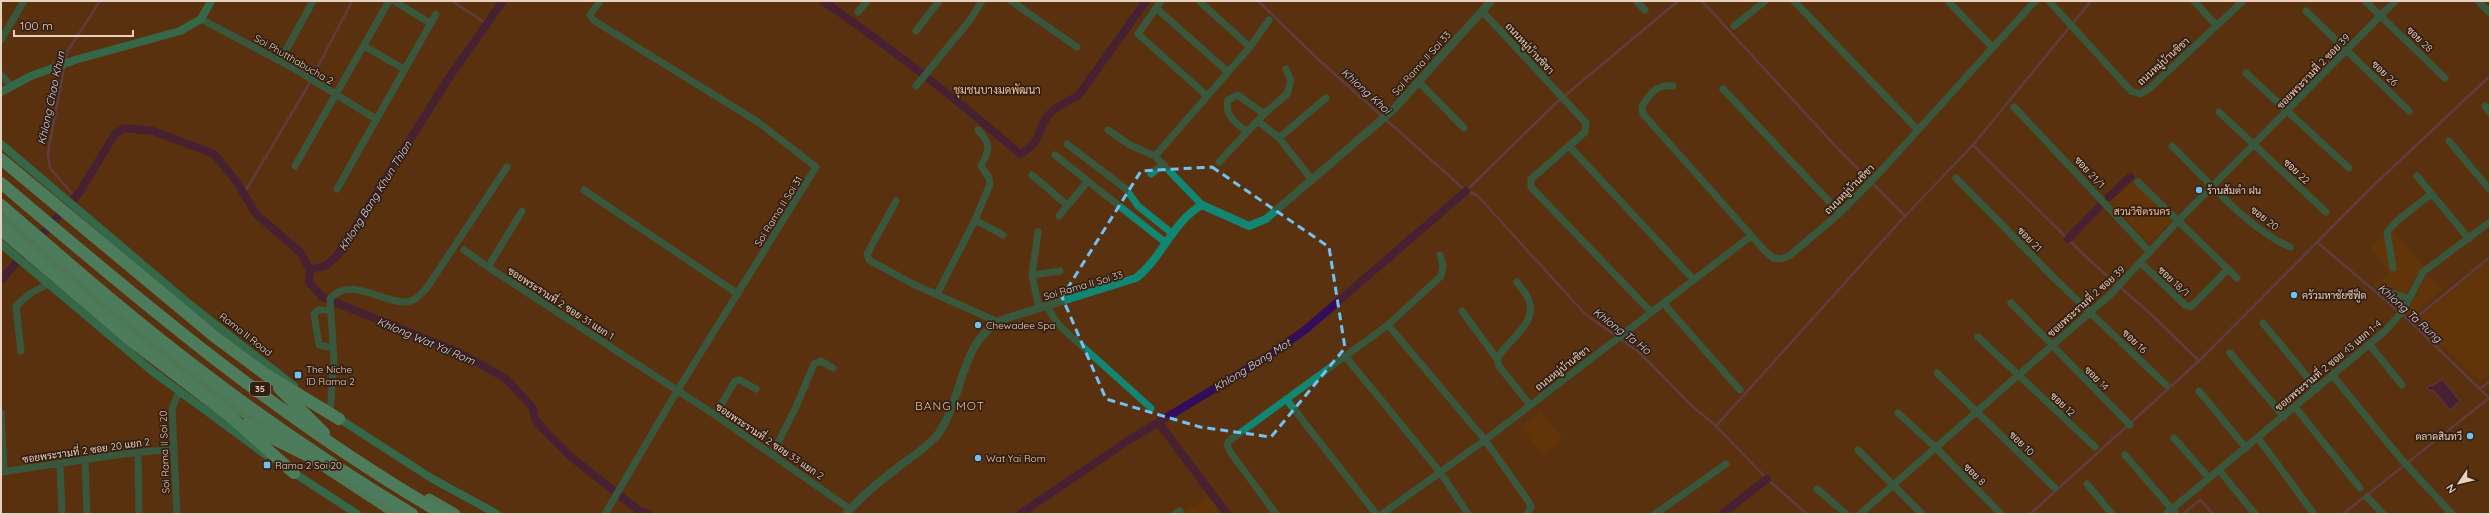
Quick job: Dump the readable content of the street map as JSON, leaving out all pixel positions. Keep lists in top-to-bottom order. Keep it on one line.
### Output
{"streets":{"highway":["35"],"main road":["Rama II Road"],"street":["ซอย 28","ถนนหมู่บ้านชิชา","Soi Phutthabucha 2","Soi Rama II Soi 33","ซอยพระรามที่ 2 ซอย 39","ซอย 26","ซอย 22","ซอย 21/1","Soi Rama II Soi 31","ซอย 20","ซอย 21","ซอย 18/1","ซอยพระรามที่ 2 ซอย 31 แยก 1","ซอย 16","ซอยพระรามที่ 2 ซอย 43 แยก 1-4","ซอย 14","ซอย 12","ซอยพระรามที่ 2 ซอย 33 แยก 2","ซอย 10","ซอยพระรามที่ 2 ซอย 20 แยก 2","Soi Rama II Soi 20","ซอย 8"]},"crossings":[["ซอย 28","ซอยพระรามที่ 2 ซอย 39"],["ถนนหมู่บ้านชิชา","Soi Rama II Soi 33"],["Soi Rama II Soi 33","ซอยพระรามที่ 2 ซอย 33 แยก 2"],["ซอยพระรามที่ 2 ซอย 39","ซอย 26"],["ซอยพระรามที่ 2 ซอย 39","ซอย 22"],["ซอยพระรามที่ 2 ซอย 39","ซอย 21/1"],["ซอยพระรามที่ 2 ซอย 39","ซอย 20"],["ซอยพระรามที่ 2 ซอย 39","ซอย 21"],["ซอยพระรามที่ 2 ซอย 39","ซอย 18/1"],["ซอยพระรามที่ 2 ซอย 39","ซอย 16"],["ซอยพระรามที่ 2 ซอย 39","ซอย 14"],["ซอยพระรามที่ 2 ซอย 39","ซอย 12"],["ซอยพระรามที่ 2 ซอย 39","ซอย 10"],["ซอยพระรามที่ 2 ซอย 39","ซอย 8"],["Soi Rama II Soi 31","ซอยพระรามที่ 2 ซอย 31 แยก 1"],["Soi Rama II Soi 31","ซอยพระรามที่ 2 ซอย 33 แยก 2"],["ซอย 21","ซอย 16"],["ซอยพระรามที่ 2 ซอย 31 แยก 1","ซอยพระรามที่ 2 ซอย 33 แยก 2"],["ซอยพระรามที่ 2 ซอย 20 แยก 2","Soi Rama II Soi 20"]],"districts":["ชุมชนบางมดพัฒนา","BANG MOT"],"water":["Khlong Khoi","Khlong Chao Khun","Khlong Bang Khun Thian","Khlong Ta Rung","Khlong Ta Ho","Khlong Wat Yai Rom","Khlong Bang Mot"],"parks":["สวนวิชิตรนคร"],"places":{"other":["ร้านสัมตำ ฝน","ครัวมหาชัยซีฟู็ด","Chewadee Spa","ตลาดสินทวี","Wat Yai Rom"],"transit":["The Niche ID Rama 2","Rama 2 Soi 20"]},"scale_bar":"100 m","north":"bottom left"}
